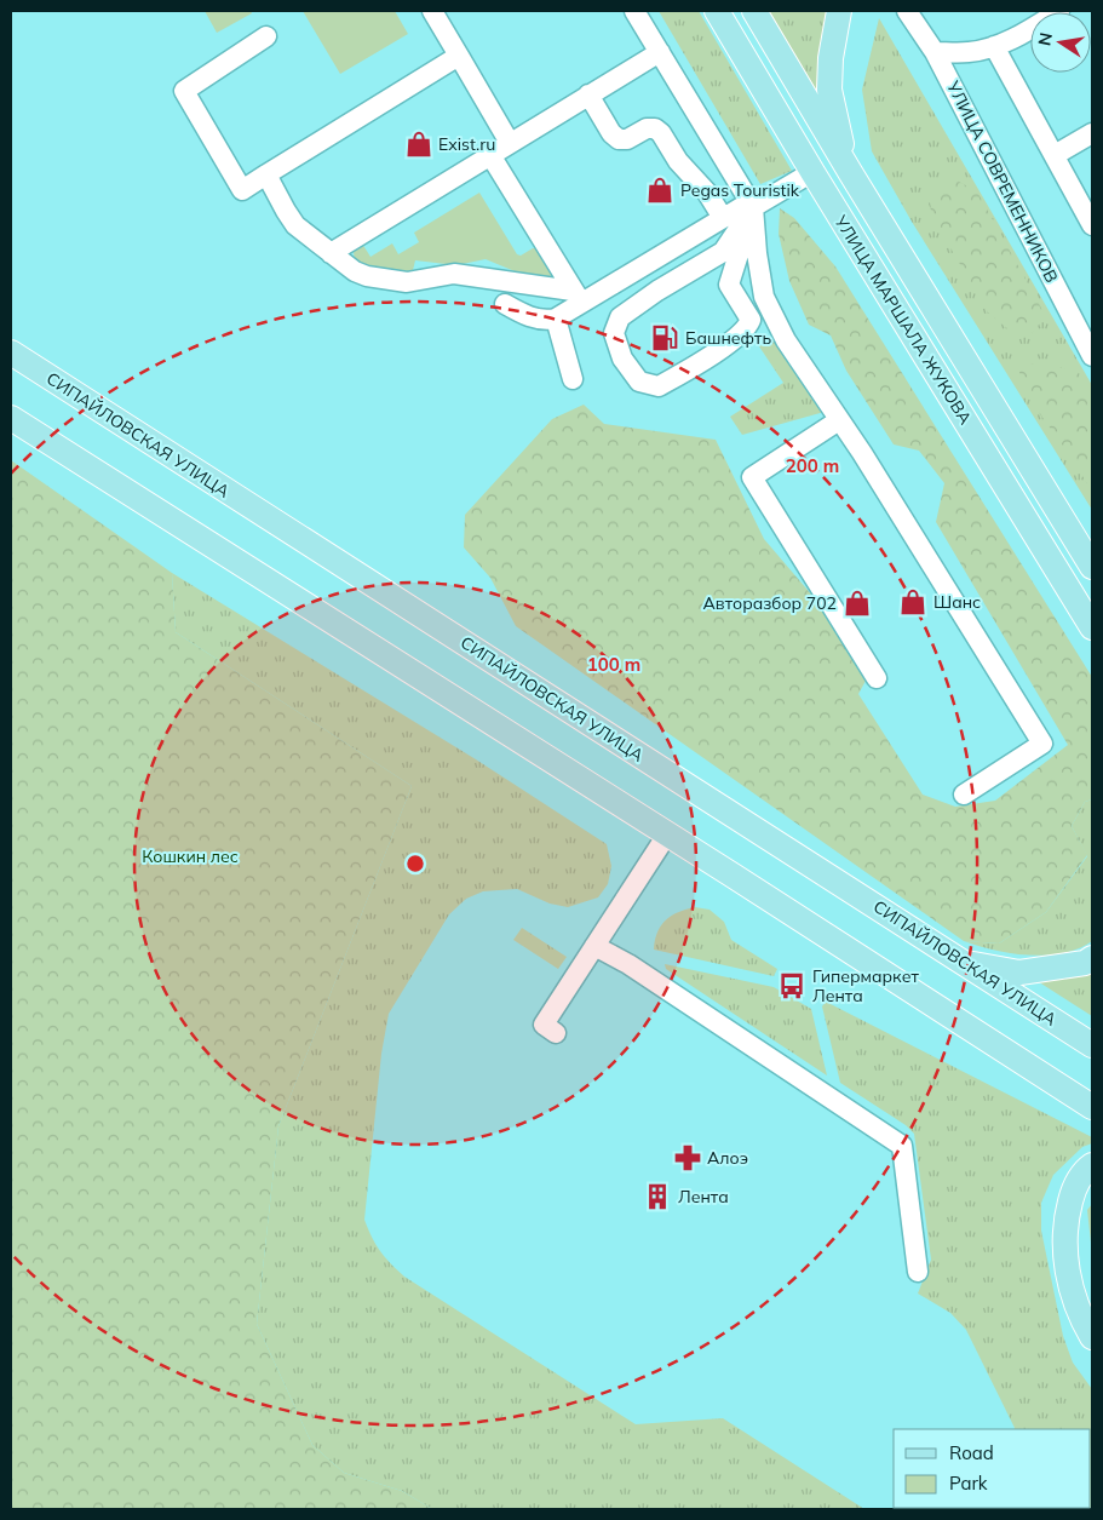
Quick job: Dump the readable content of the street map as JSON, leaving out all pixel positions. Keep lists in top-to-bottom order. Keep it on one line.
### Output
{"streets":{"main road":["УЛИЦА МАРШАЛА ЖУКОВА","СИПАЙЛОВСКАЯ УЛИЦА"],"street":["УЛИЦА СОВРЕМЕННИКОВ"]},"parks":["Кошкин лес"],"places":{"shop":["Exist.ru","Pegas Touristik","Шанс","Авторазбор 702"],"fuel station":["Башнефть"],"bus stop":["Гипермаркет Лента"],"pharmacy":["Алоэ"],"building":["Лента"]},"legend":["Road","Park"],"north":"left","rings":["200 m","100 m"]}
